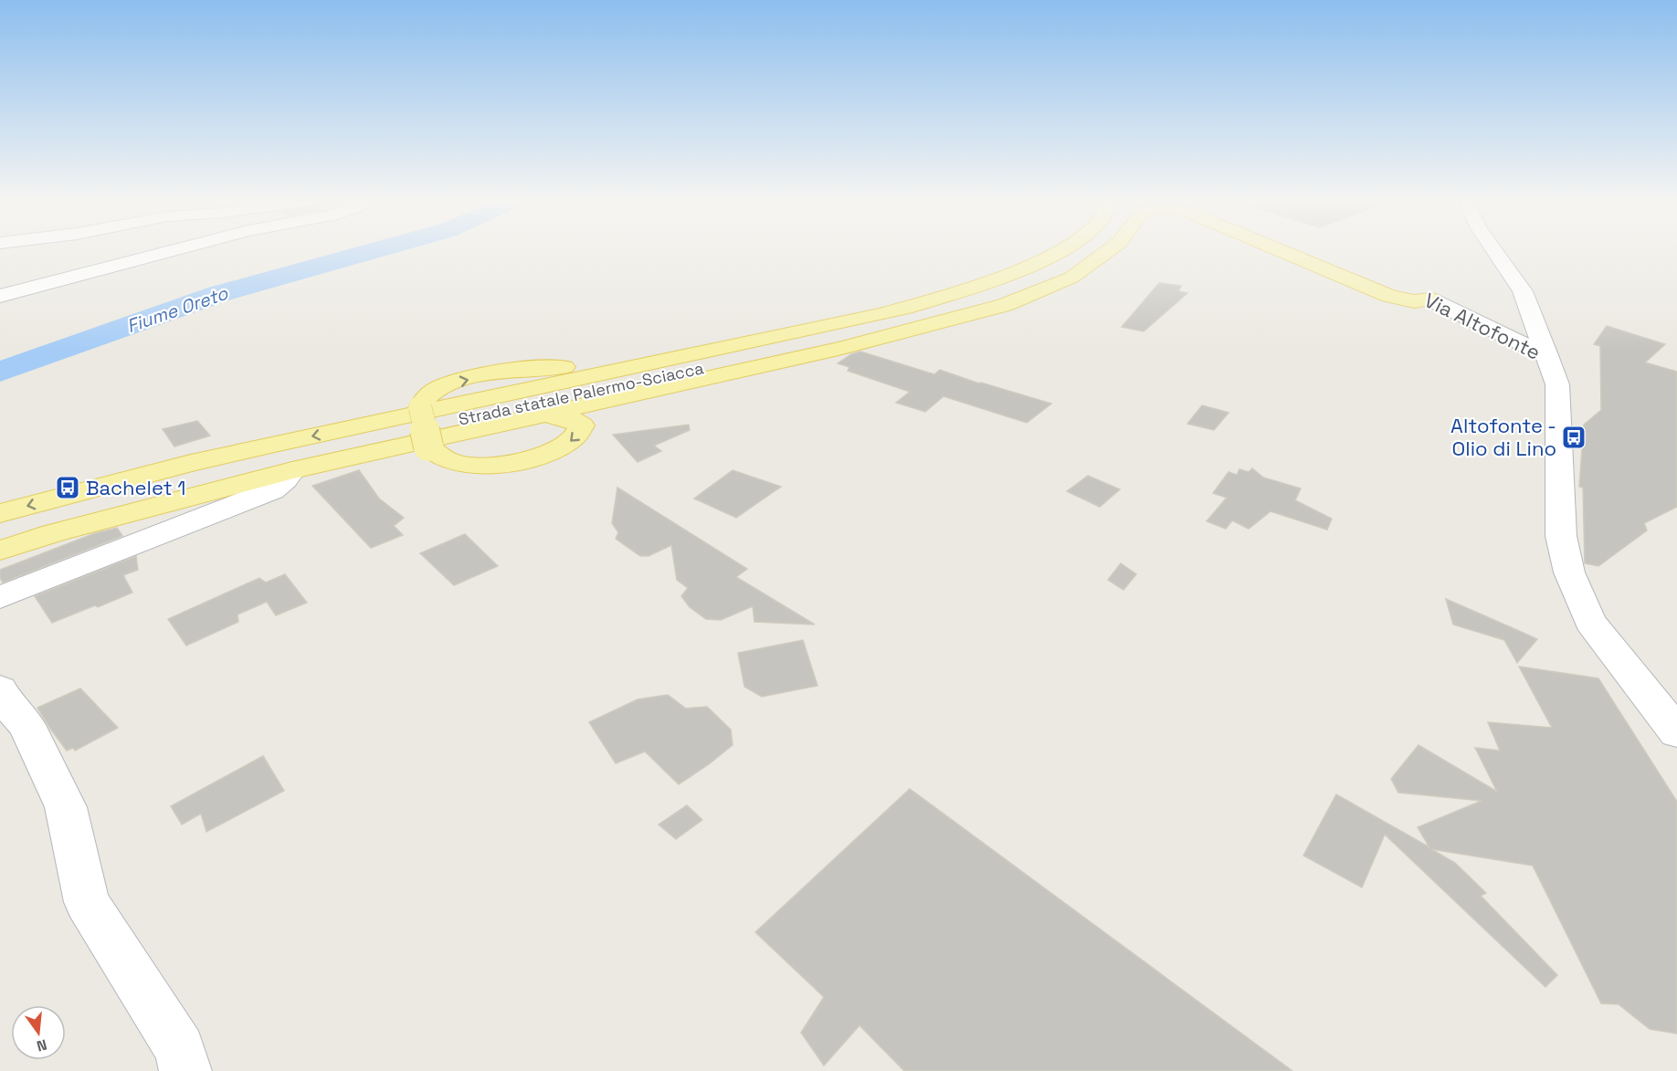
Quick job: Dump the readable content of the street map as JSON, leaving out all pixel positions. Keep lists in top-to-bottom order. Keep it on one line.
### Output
{"streets":{"main road":["Via Altofonte","Strada statale Palermo-Sciacca"]},"water":["Fiume Oreto"],"places":{"bus stop":["Altofonte - Olio di Lino","Bachelet 1"]},"north":"bottom"}
